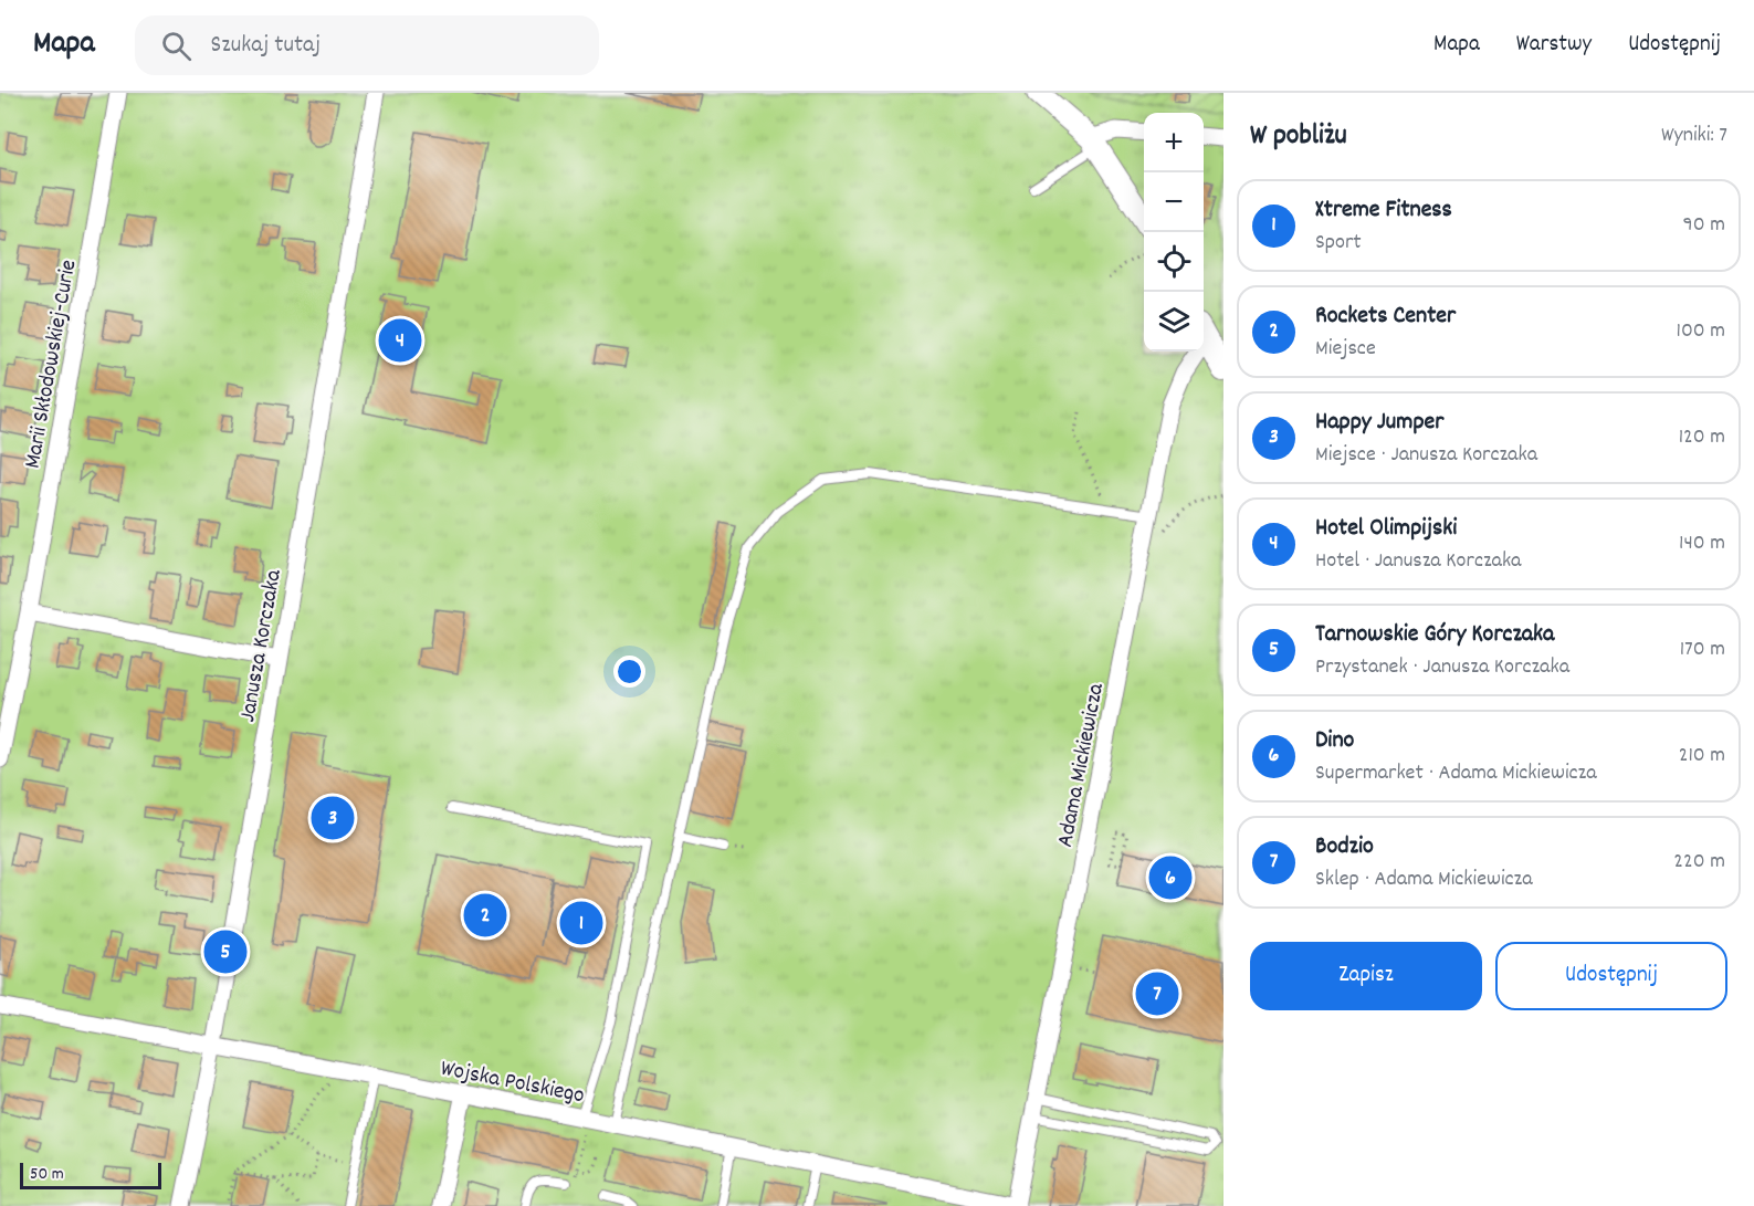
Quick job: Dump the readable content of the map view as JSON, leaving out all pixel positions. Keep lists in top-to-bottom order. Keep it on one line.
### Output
{"streets":{"street":["Marii Skłodowskiej-Curie","Janusza Korczaka","Adama Mickiewicza","Wojska Polskiego"]},"crossings":[["Janusza Korczaka","Wojska Polskiego"],["Adama Mickiewicza","Wojska Polskiego"]],"scale_bar":"50 m","page":{"header":"Mapa","search":"Szukaj tutaj","nav":["Mapa","Warstwy","Udostępnij"],"heading":["W pobliżu","Wyniki: 7"],"map_buttons":["+","−"],"list":[{"mark":"1","name":"Xtreme Fitness","note":"Sport","value":"90 m"},{"mark":"2","name":"Rockets Center","note":"Miejsce","value":"100 m"},{"mark":"3","name":"Happy Jumper","note":"Miejsce · Janusza Korczaka","value":"120 m"},{"mark":"4","name":"Hotel Olimpijski","note":"Hotel · Janusza Korczaka","value":"140 m"},{"mark":"5","name":"Tarnowskie Góry Korczaka","note":"Przystanek · Janusza Korczaka","value":"170 m"},{"mark":"6","name":"Dino","note":"Supermarket · Adama Mickiewicza","value":"210 m"},{"mark":"7","name":"Bodzio","note":"Sklep · Adama Mickiewicza","value":"220 m"}],"pins":["4","3","6","2","1","5","7"],"buttons":["Zapisz","Udostępnij"],"scale":"50 m"}}
